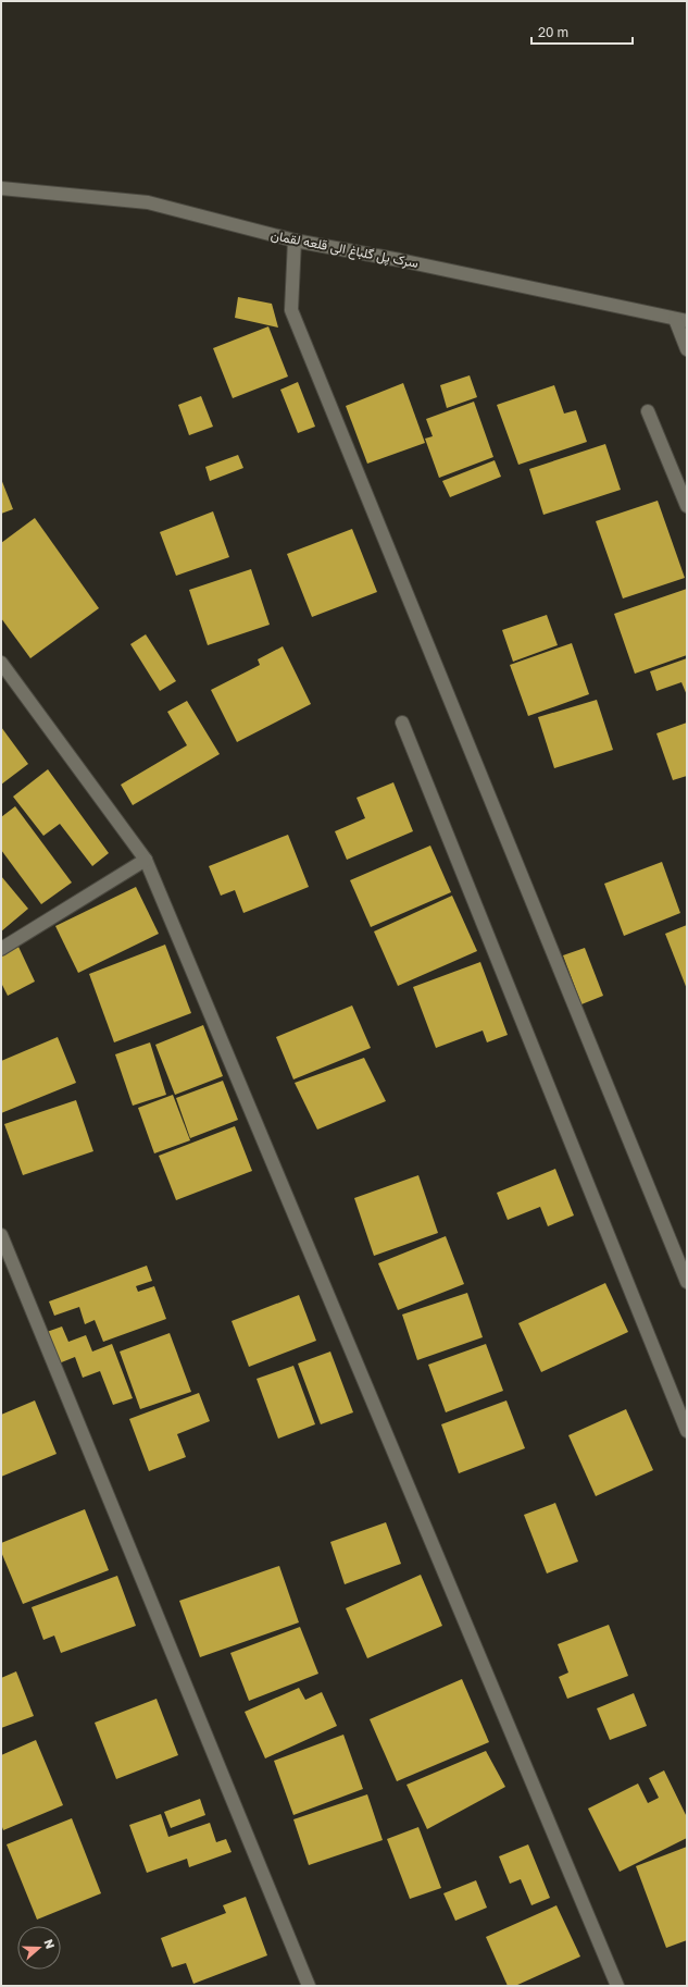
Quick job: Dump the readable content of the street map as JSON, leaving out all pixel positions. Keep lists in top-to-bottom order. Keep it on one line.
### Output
{"streets":{"street":["سرک پل گلباغ الی قلعه لقمان"]},"scale_bar":"20 m","north":"right"}
